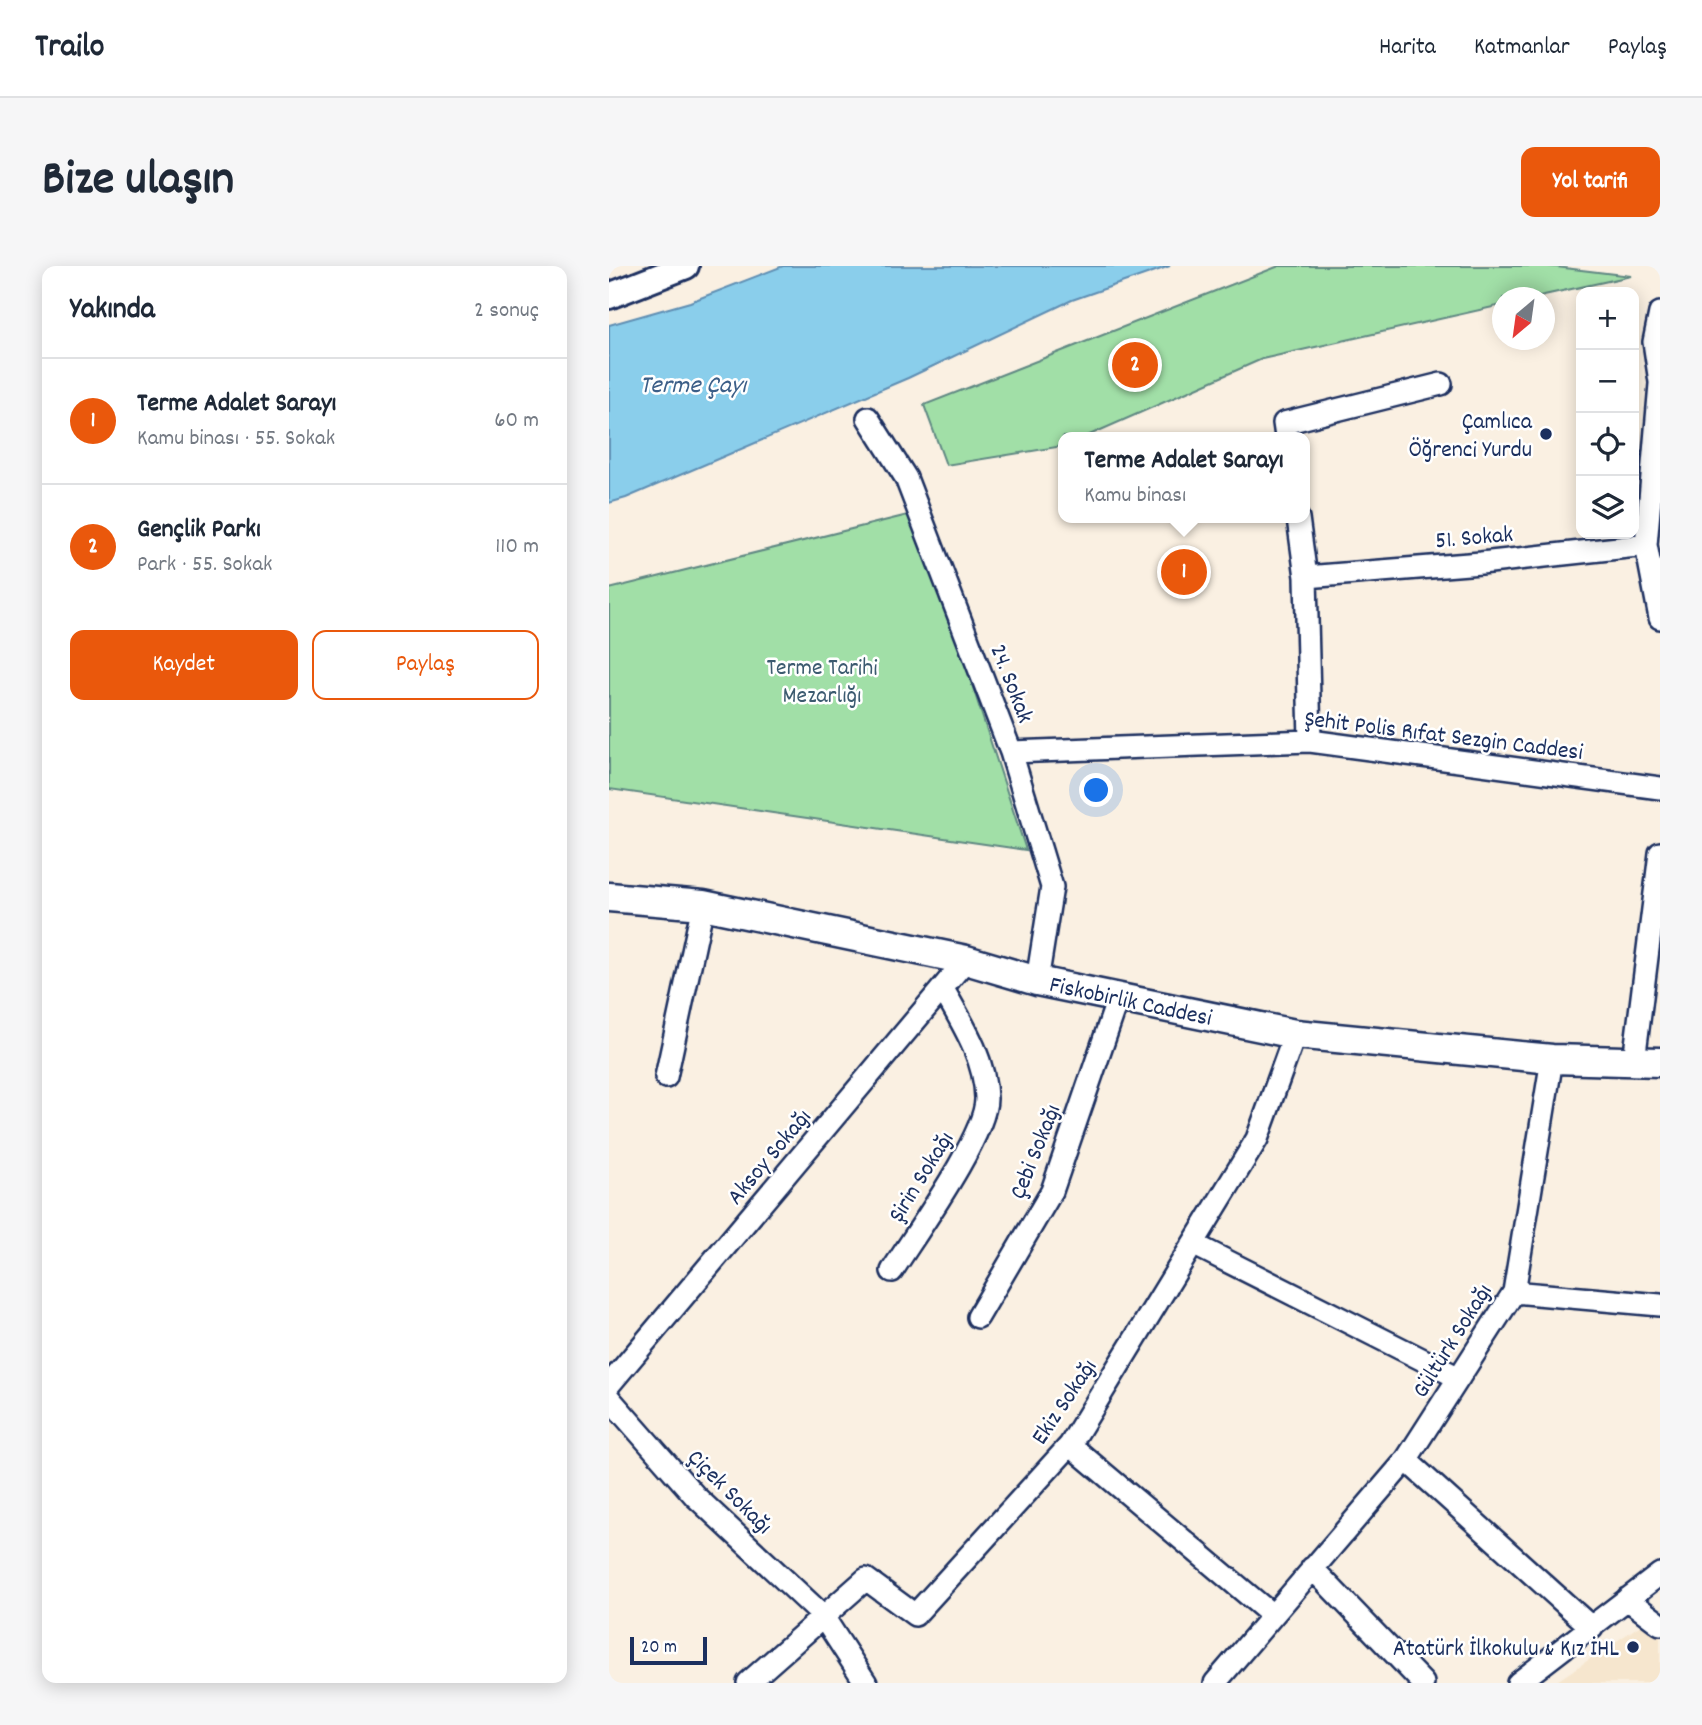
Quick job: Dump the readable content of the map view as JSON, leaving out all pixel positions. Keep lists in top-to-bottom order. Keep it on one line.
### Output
{"streets":{"main road":["Fiskobirlik Caddesi"],"street":["51. Sokak","24. Sokak","Şehit Polis Rıfat Sezgin Caddesi","Çebi Sokağı","Aksoy Sokağı","Şirin Sokağı","Gültürk Sokağı","Ekiz Sokağı","Çiçek Sokağı"]},"crossings":[["24. Sokak","Şehit Polis Rıfat Sezgin Caddesi"],["24. Sokak","Fiskobirlik Caddesi"],["Fiskobirlik Caddesi","Çebi Sokağı"],["Fiskobirlik Caddesi","Aksoy Sokağı"],["Fiskobirlik Caddesi","Gültürk Sokağı"],["Fiskobirlik Caddesi","Ekiz Sokağı"],["Aksoy Sokağı","Şirin Sokağı"],["Ekiz Sokağı","Çiçek Sokağı"]],"water":["Terme Çayı"],"parks":["Terme Tarihi Mezarlığı"],"places":["Çamlıca Öğrenci Yurdu","Atatürk İlkokulu & Kız İHL"],"scale_bar":"20 m","north":"bottom left","page":{"header":"Trailo","nav":["Harita","Katmanlar","Paylaş"],"title":"Bize ulaşın","buttons":["Yol tarifi",["Kaydet","Paylaş"]],"heading":["Yakında","2 sonuç"],"map_buttons":["+","−"],"pins":["2","1"],"list":[{"mark":"1","name":"Terme Adalet Sarayı","note":"Kamu binası · 55. Sokak","value":"60 m"},{"mark":"2","name":"Gençlik Parkı","note":"Park · 55. Sokak","value":"110 m"}],"popup":["Terme Adalet Sarayı","Kamu binası"],"scale":"20 m"}}
